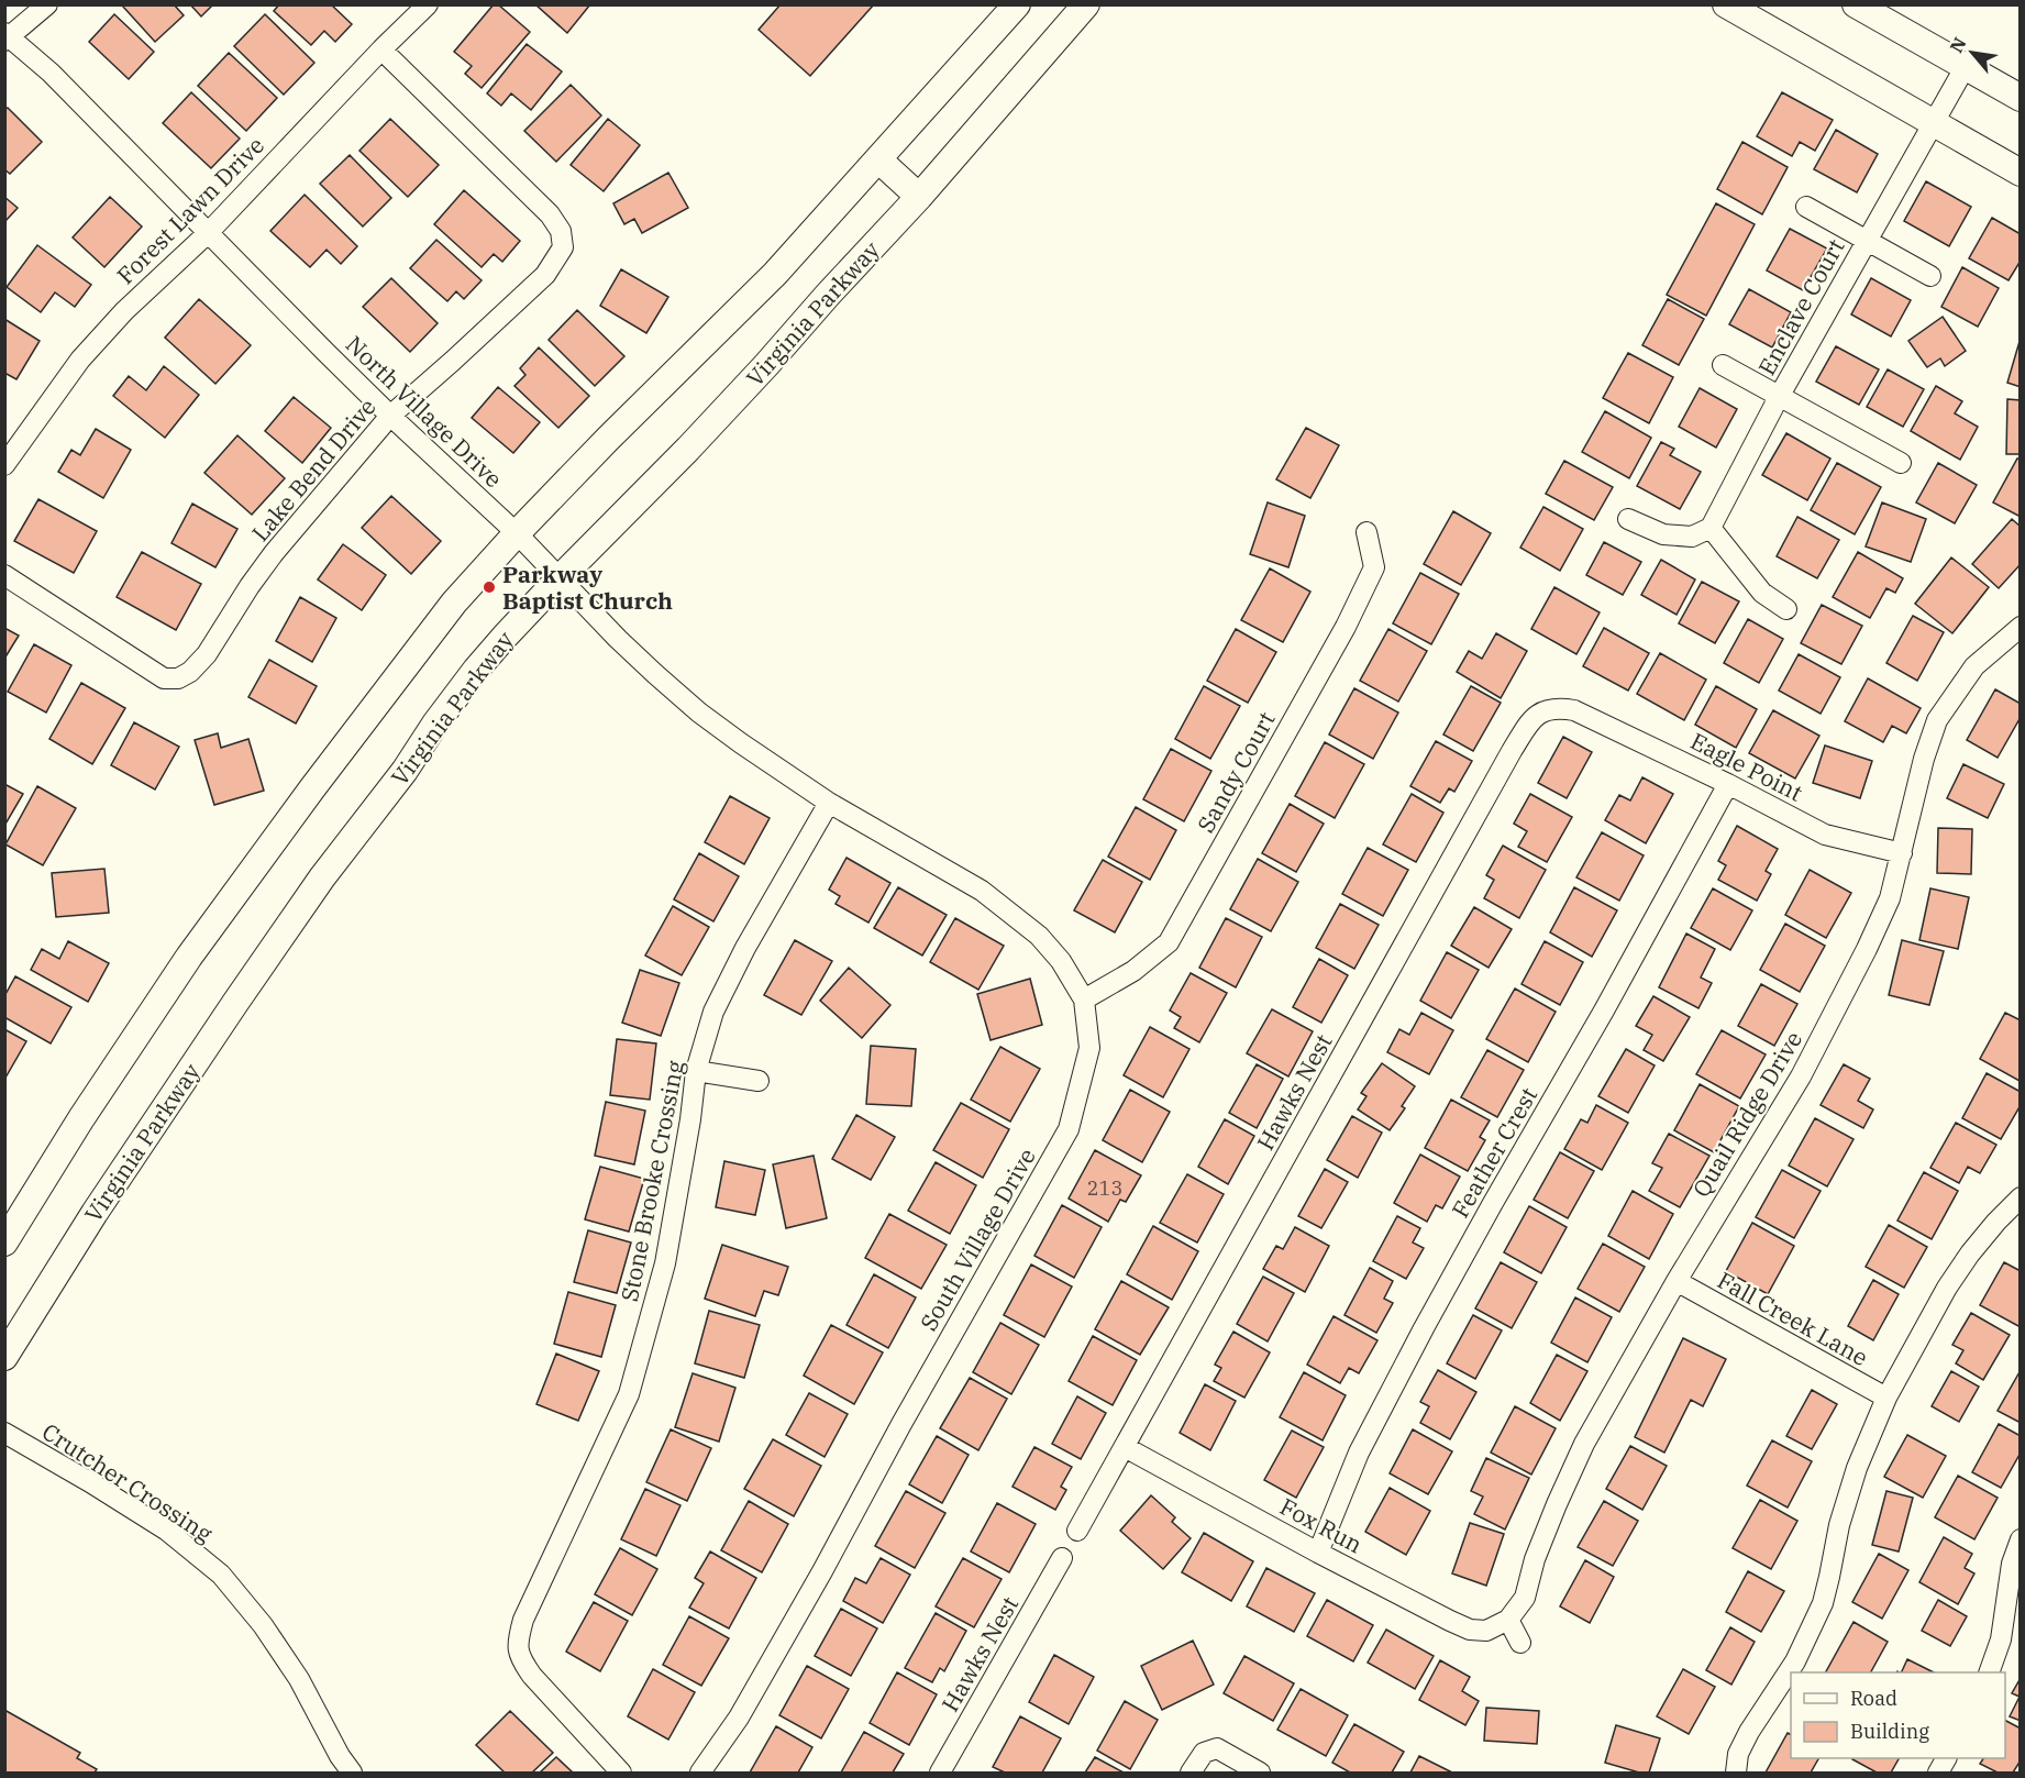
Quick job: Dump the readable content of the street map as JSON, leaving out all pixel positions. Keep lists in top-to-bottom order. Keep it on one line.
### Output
{"streets":{"main road":["Virginia Parkway"],"street":["Forest Lawn Drive","Enclave Court","North Village Drive","Lake Bend Drive","Eagle Point","Sandy Court","Hawks Nest","Quail Ridge Drive","Feather Crest","Stone Brooke Crossing","South Village Drive","Fall Creek Lane","Crutcher Crossing","Fox Run"]},"crossings":[["Forest Lawn Drive","North Village Drive"],["Forest Lawn Drive","Lake Bend Drive"],["Virginia Parkway","North Village Drive"],["North Village Drive","Lake Bend Drive"],["North Village Drive","Stone Brooke Crossing"],["North Village Drive","South Village Drive"],["Eagle Point","Hawks Nest"],["Eagle Point","Quail Ridge Drive"],["Eagle Point","Feather Crest"],["Sandy Court","South Village Drive"],["Hawks Nest","Fox Run"],["Quail Ridge Drive","Fall Creek Lane"],["Quail Ridge Drive","Fox Run"],["Feather Crest","Fox Run"],["Stone Brooke Crossing","South Village Drive"]],"places":["Parkway Baptist Church"],"house_numbers":["213"],"legend":["Road","Building"],"north":"top left"}
